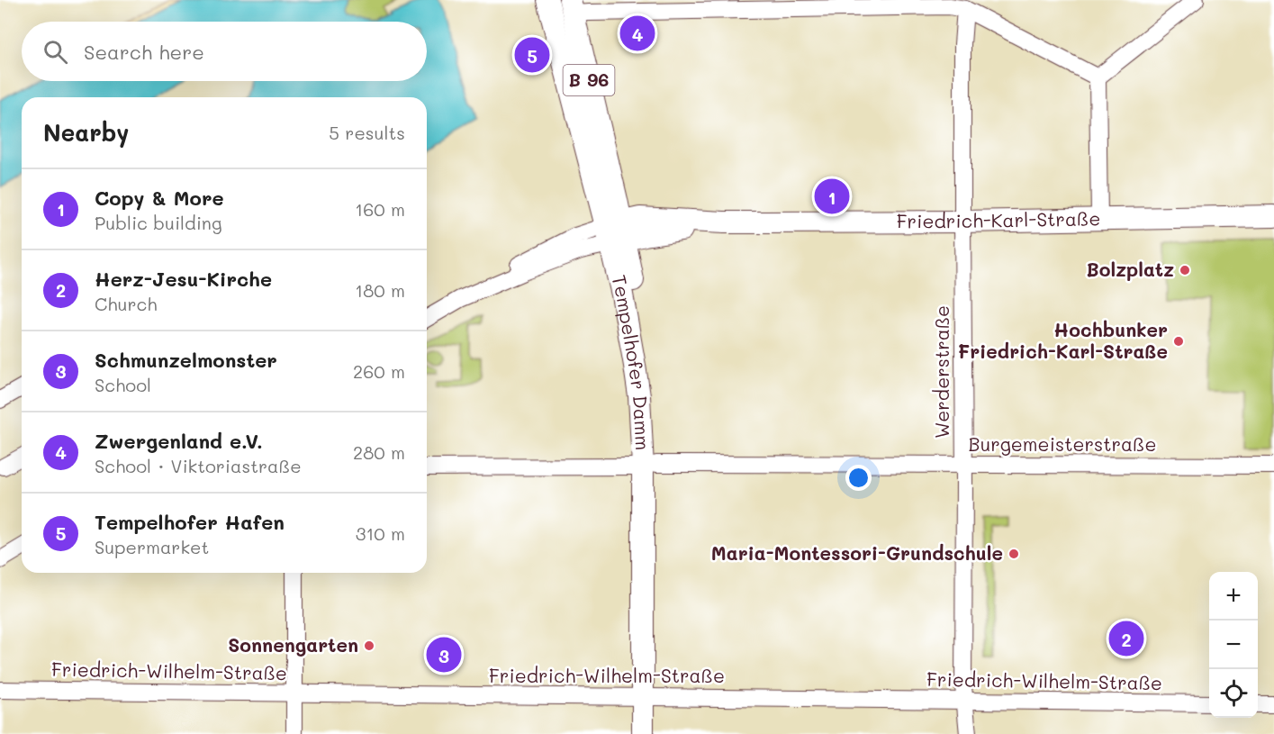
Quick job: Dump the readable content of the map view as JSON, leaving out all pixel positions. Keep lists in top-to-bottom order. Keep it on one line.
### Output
{"streets":{"main road":["B 96","Friedrich-Karl-Straße","Tempelhofer Damm"],"street":["Werderstraße","Burgemeisterstraße","Friedrich-Wilhelm-Straße"]},"crossings":[["Friedrich-Karl-Straße","Tempelhofer Damm"],["Friedrich-Karl-Straße","Werderstraße"],["Tempelhofer Damm","Burgemeisterstraße"],["Tempelhofer Damm","Friedrich-Wilhelm-Straße"],["Werderstraße","Burgemeisterstraße"],["Werderstraße","Friedrich-Wilhelm-Straße"]],"places":["Bolzplatz","Hochbunker Friedrich-Karl-Straße","Maria-Montessori-Grundschule","Sonnengarten"],"page":{"pins":["4","5","1","2","3"],"search":"Search here","heading":["Nearby","5 results"],"list":[{"mark":"1","name":"Copy & More","note":"Public building","value":"160 m"},{"mark":"2","name":"Herz-Jesu-Kirche","note":"Church","value":"180 m"},{"mark":"3","name":"Schmunzelmonster","note":"School","value":"260 m"},{"mark":"4","name":"Zwergenland e.V.","note":"School · Viktoriastraße","value":"280 m"},{"mark":"5","name":"Tempelhofer Hafen","note":"Supermarket","value":"310 m"}],"map_buttons":["+","−"]}}
